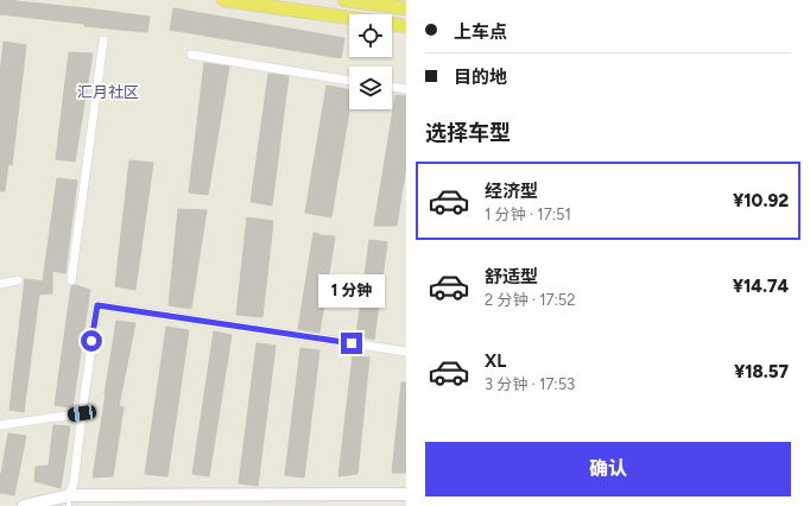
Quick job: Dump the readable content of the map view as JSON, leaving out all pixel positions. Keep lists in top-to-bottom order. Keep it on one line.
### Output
{"districts":["汇月社区"],"page":{"banner":["上车点","目的地"],"heading":"选择车型","list":[{"name":"经济型","note":"1 分钟 · 17:51","value":"¥10.92"},{"name":"舒适型","note":"2 分钟 · 17:52","value":"¥14.74"},{"name":"XL","note":"3 分钟 · 17:53","value":"¥18.57"}],"bubble":"1 分钟","buttons":"确认"}}
